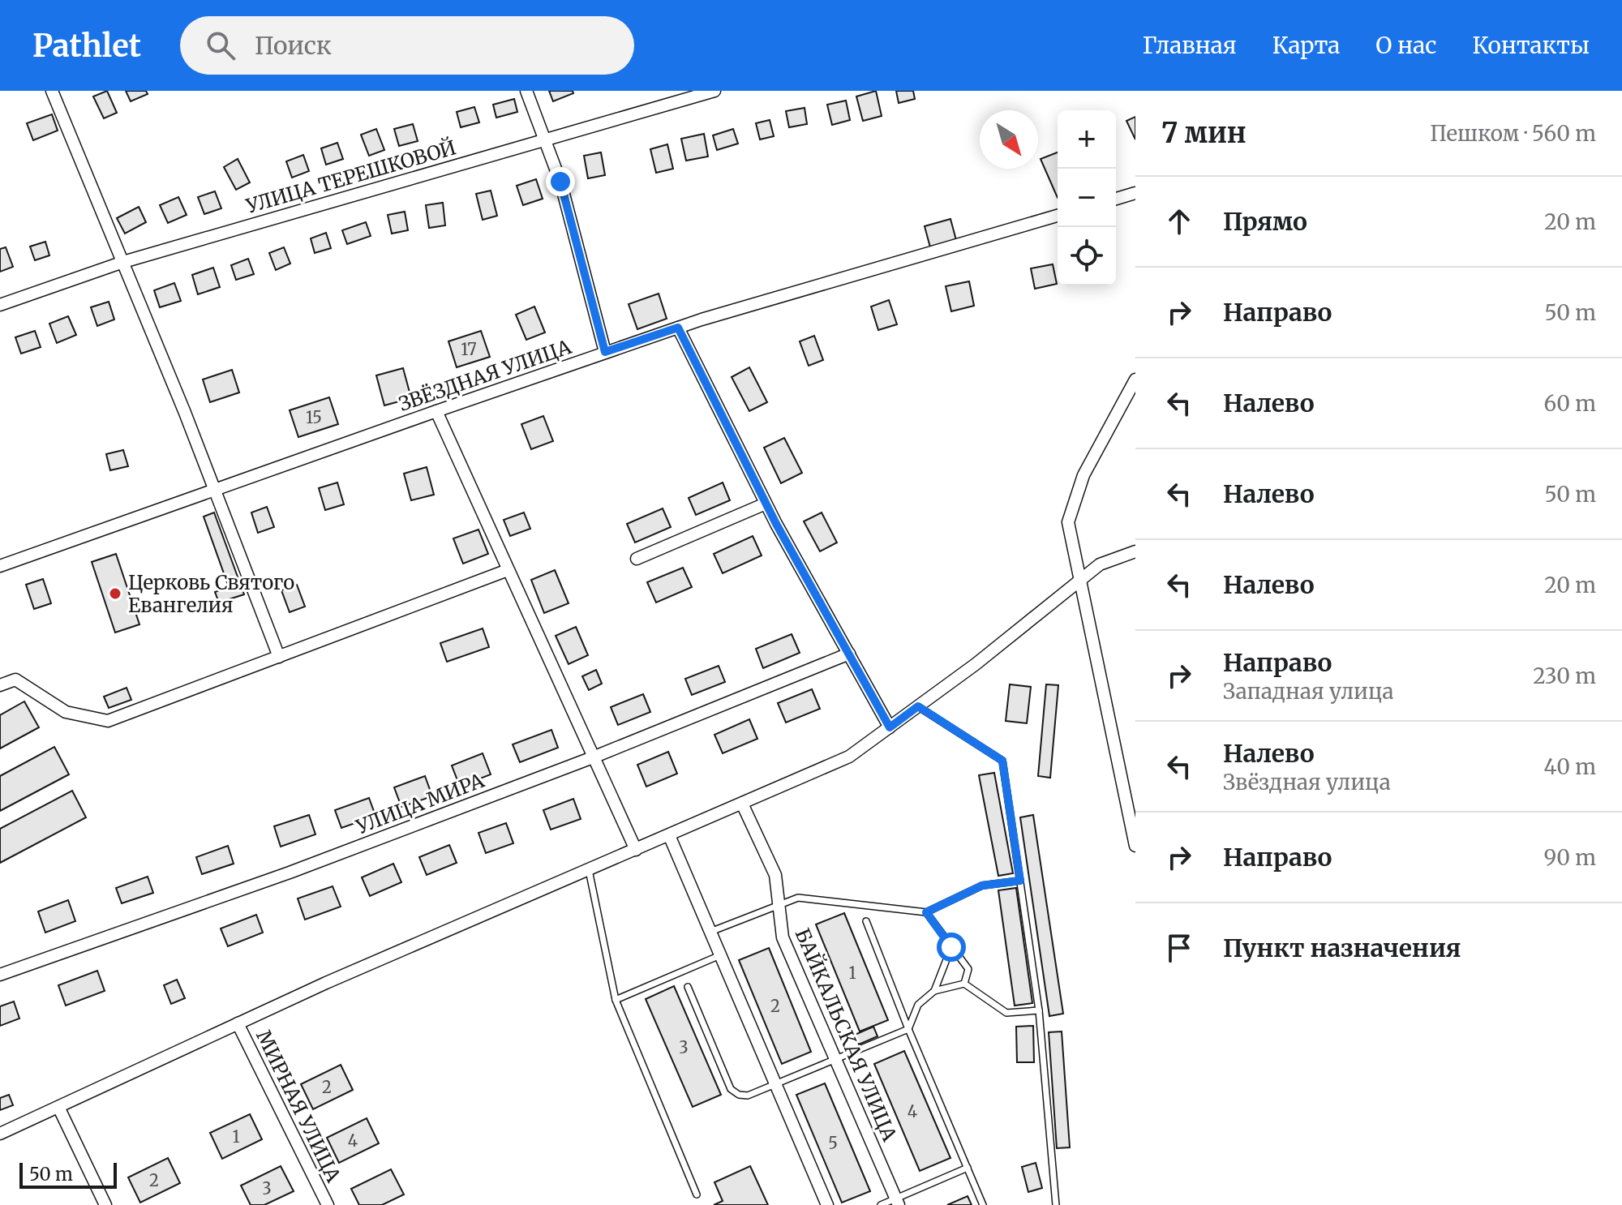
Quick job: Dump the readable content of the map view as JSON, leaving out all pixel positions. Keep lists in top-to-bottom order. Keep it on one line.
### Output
{"streets":{"street":["УЛИЦА ТЕРЕШКОВОЙ","ЗВЁЗДНАЯ УЛИЦА","УЛИЦА МИРА","БАЙКАЛЬСКАЯ УЛИЦА","МИРНАЯ УЛИЦА"]},"places":["Церковь Святого Евангелия"],"house_numbers":["17","15","1","2","3","2","4","1","4","5","2","3"],"scale_bar":"50 m","north":"bottom right","page":{"header":"Pathlet","search":"Поиск","nav":["Главная","Карта","О нас","Контакты"],"heading":["7 мин","Пешком · 560 m"],"map_buttons":["+","−"],"list":[["Прямо","20 m"],["Направо","50 m"],["Налево","60 m"],["Налево","50 m"],["Налево","20 m"],["Направо","Западная улица","230 m"],["Налево","Звёздная улица","40 m"],["Направо","90 m"],"Пункт назначения"],"scale":"50 m"}}
